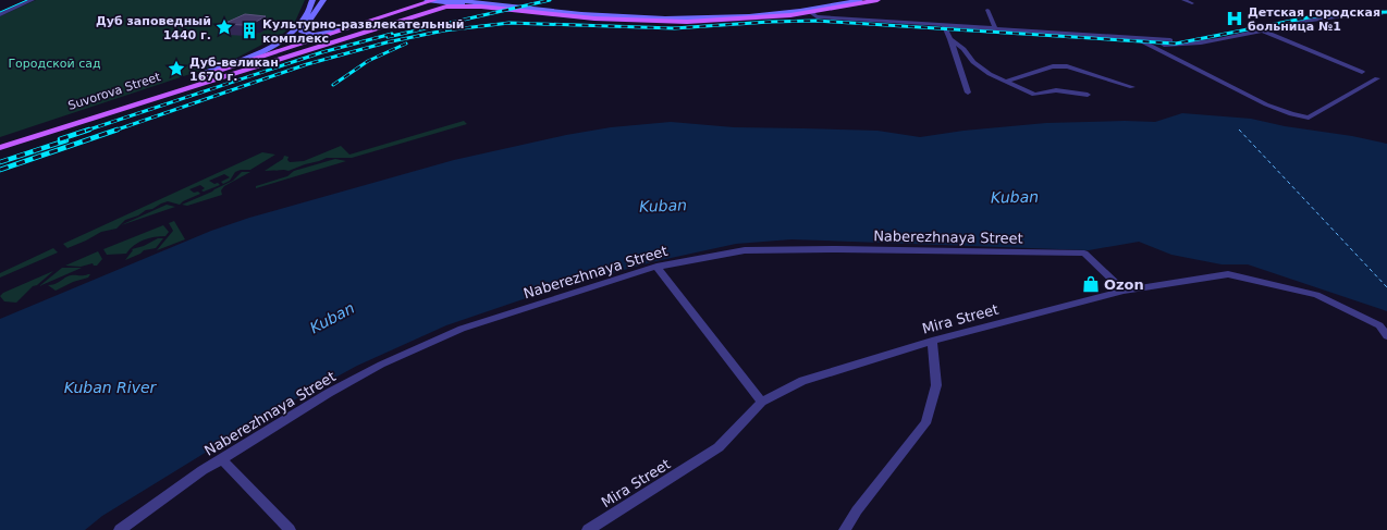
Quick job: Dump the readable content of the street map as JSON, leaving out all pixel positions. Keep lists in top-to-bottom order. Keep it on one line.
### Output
{"streets":{"main road":["Suvorova Street"],"street":["Naberezhnaya Street","Mira Street"]},"crossings":[["Naberezhnaya Street","Mira Street"]],"water":["Kuban","Kuban River"],"parks":["Городской сад"],"places":{"hospital":["Детская городская больница №1"],"place":["Дуб заповедный 1440 г.","Дуб-великан 1670 г."],"building":["Культурно-развлекательный комплекс"],"shop":["Ozon"]}}
